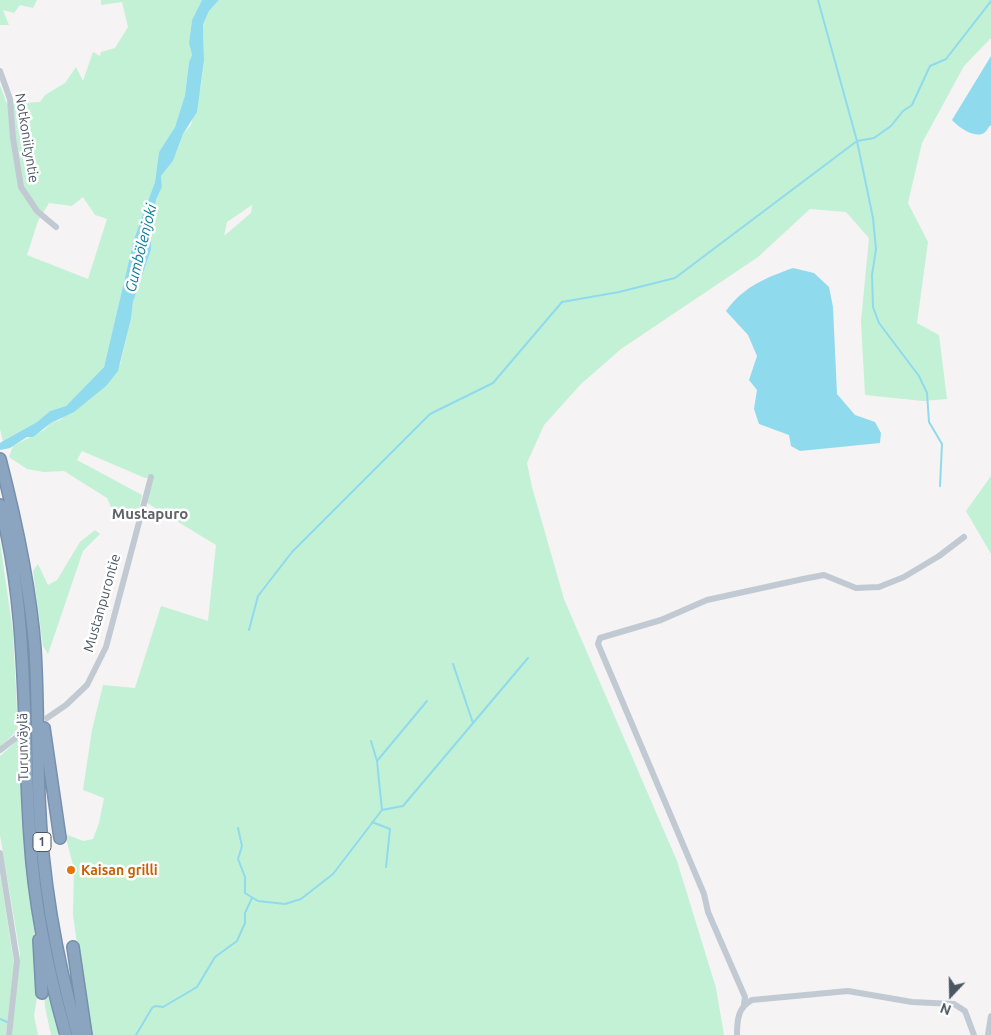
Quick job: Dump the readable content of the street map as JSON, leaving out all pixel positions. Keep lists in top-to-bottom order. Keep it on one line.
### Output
{"streets":{"highway":["Turunväylä","1"],"street":["Notkoniityntie","Mustanpurontie"]},"districts":["Mustapuro"],"water":["Gumbölenjoki"],"places":["Kaisan grilli"],"north":"bottom"}
